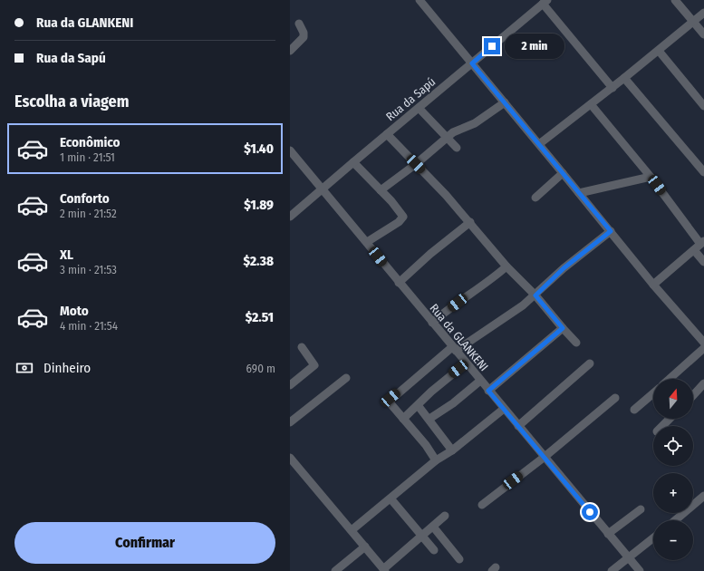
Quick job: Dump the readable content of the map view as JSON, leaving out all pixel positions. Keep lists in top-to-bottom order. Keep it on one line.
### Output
{"streets":{"street":["Rua da Sapú","Rua da GLANKENI"]},"crossings":[["Rua da Sapú","Rua da GLANKENI"]],"north":"top","page":{"banner":["Rua da GLANKENI","Rua da Sapú"],"bubble":"2 min","heading":"Escolha a viagem","list":[{"name":"Econômico","note":"1 min · 21:51","value":"$1.40"},{"name":"Conforto","note":"2 min · 21:52","value":"$1.89"},{"name":"XL","note":"3 min · 21:53","value":"$2.38"},{"name":"Moto","note":"4 min · 21:54","value":"$2.51"}],"pay":["Dinheiro","690 m"],"map_buttons":["+","−"],"buttons":"Confirmar"}}
